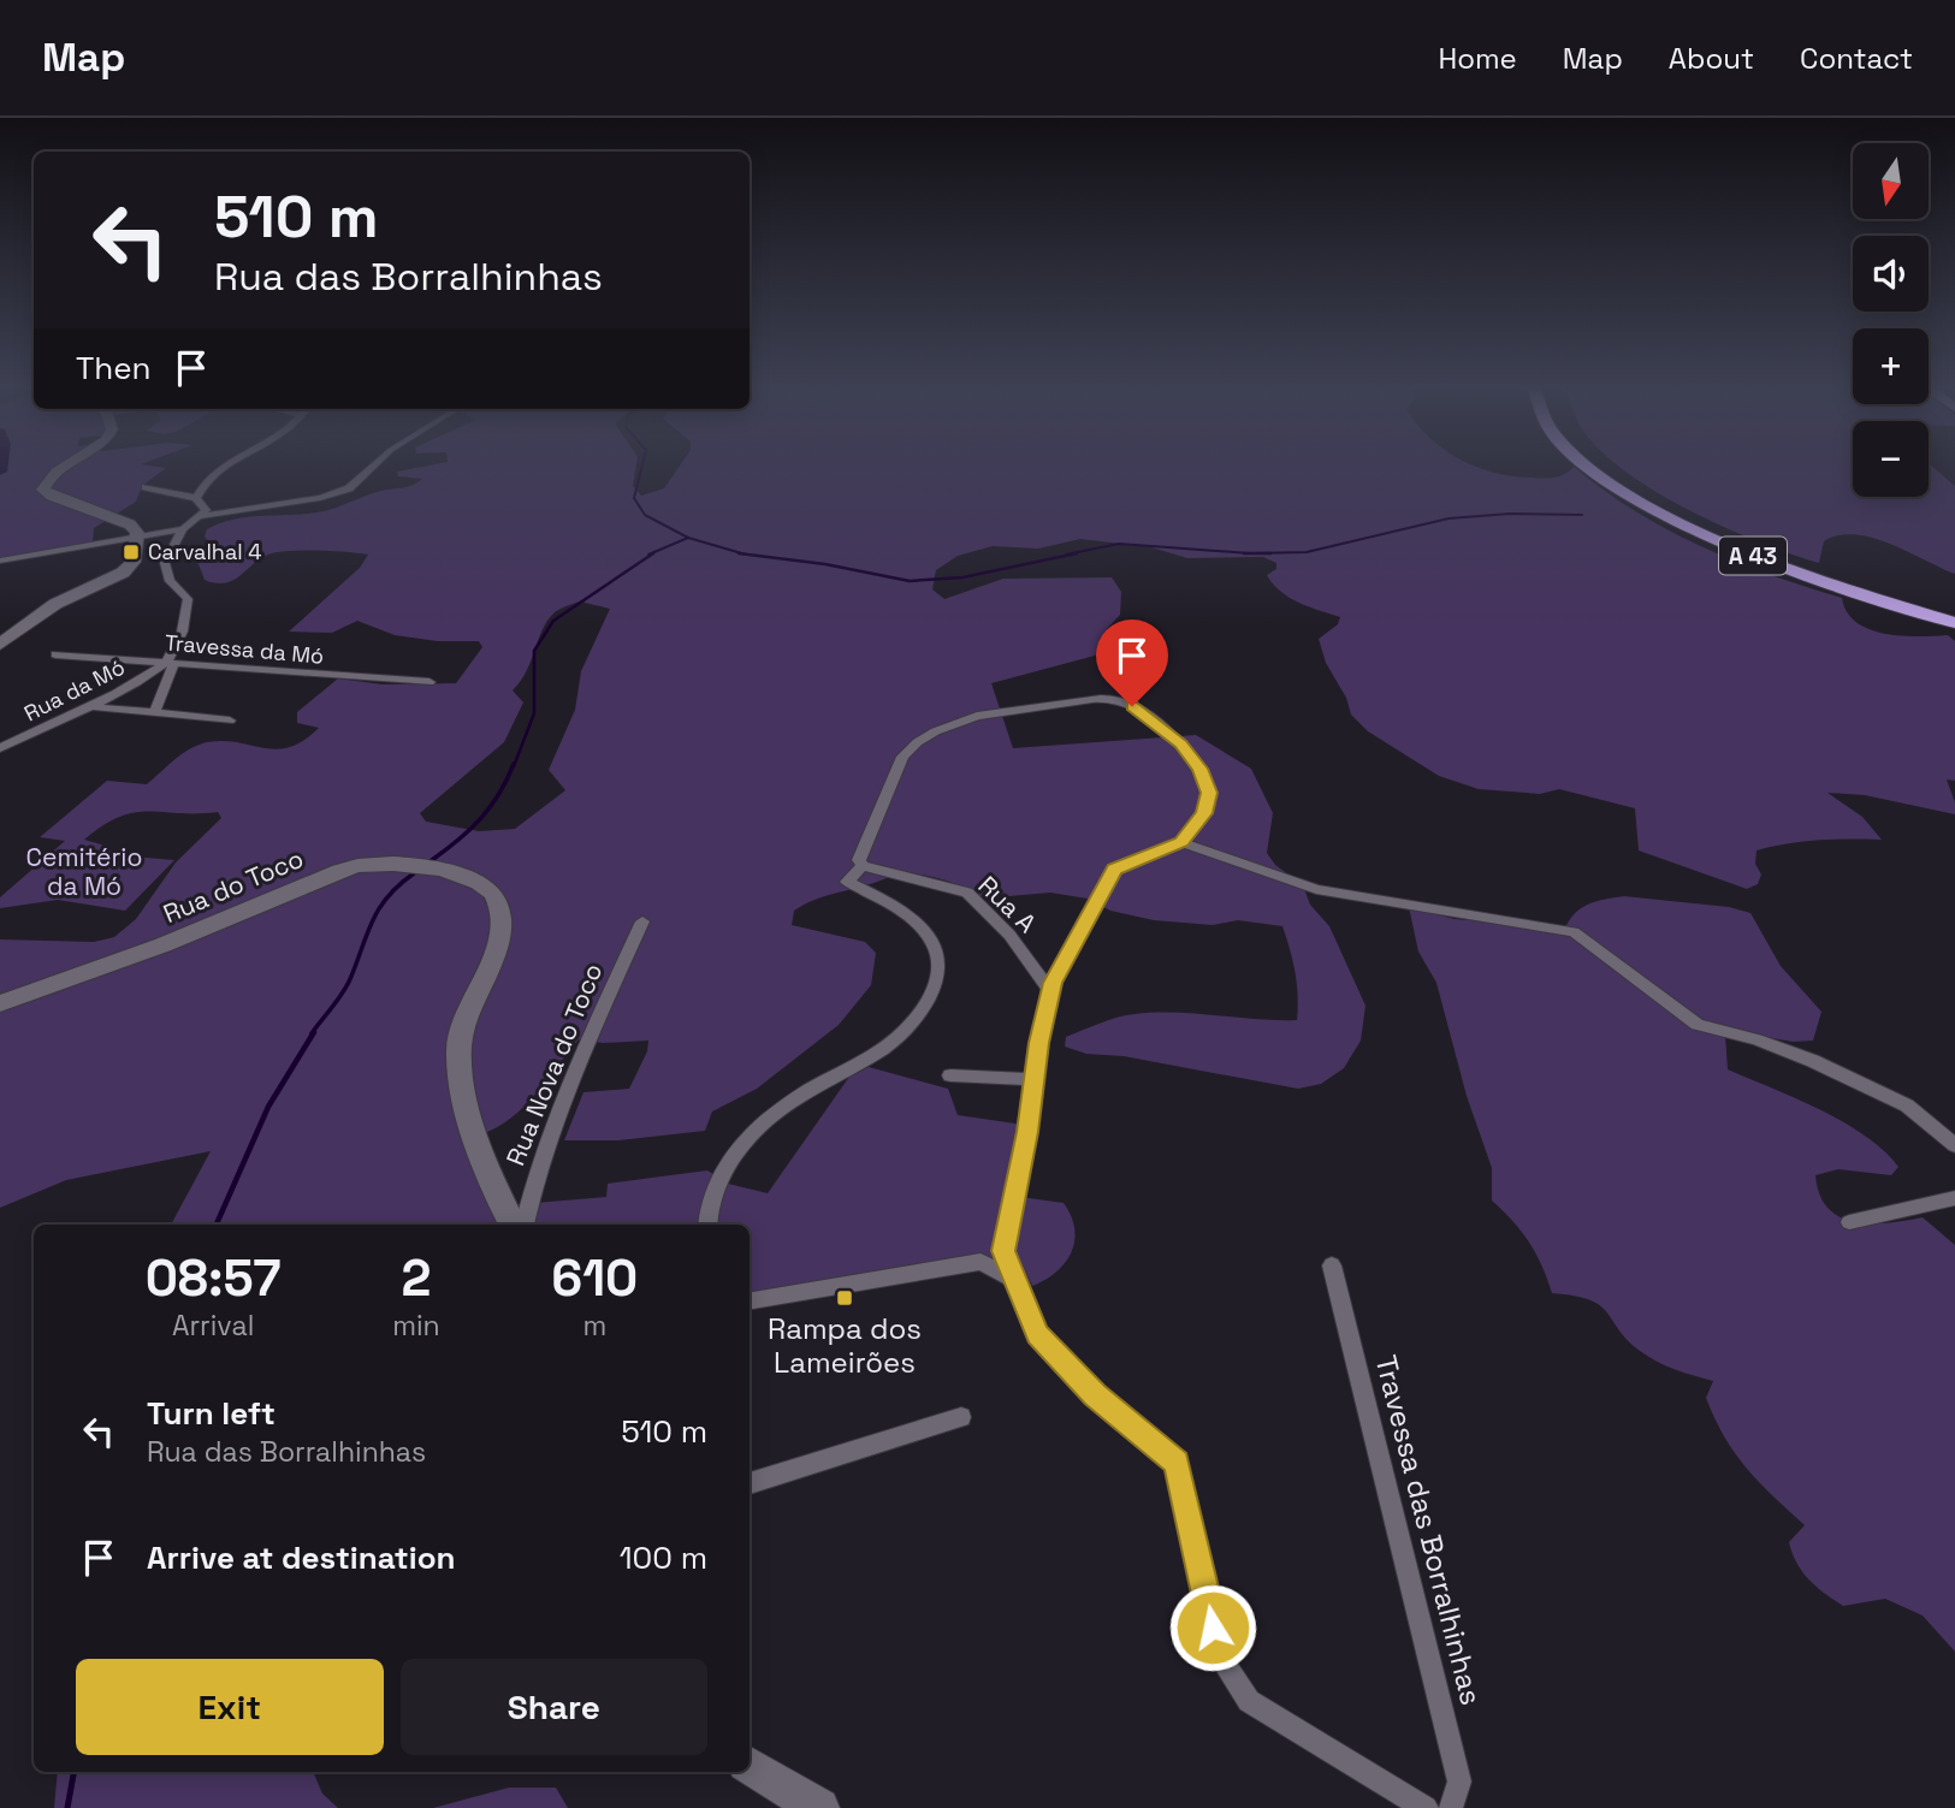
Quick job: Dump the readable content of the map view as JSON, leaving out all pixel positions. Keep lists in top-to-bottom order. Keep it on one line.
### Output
{"streets":{"highway":["A 43"],"street":["Travessa da Mó","Rua da Mó","Rua do Toco","Rua A","Rua Nova do Toco","Travessa das Borralhinhas"]},"crossings":[["Travessa da Mó","Rua da Mó"]],"parks":["Cemitério da Mó"],"places":{"transit":["Carvalhal 4","Rampa dos Lameirões"]},"north":"bottom","page":{"header":"Map","nav":["Home","Map","About","Contact"],"map_buttons":["+","−"],"turn":["510 m","Rua das Borralhinhas"],"then":"Then","eta":["08:57","Arrival","2","min","610","m"],"list":[{"name":"Turn left","note":"Rua das Borralhinhas","value":"510 m"},{"name":"Arrive at destination","value":"100 m"}],"buttons":["Exit","Share"]}}
